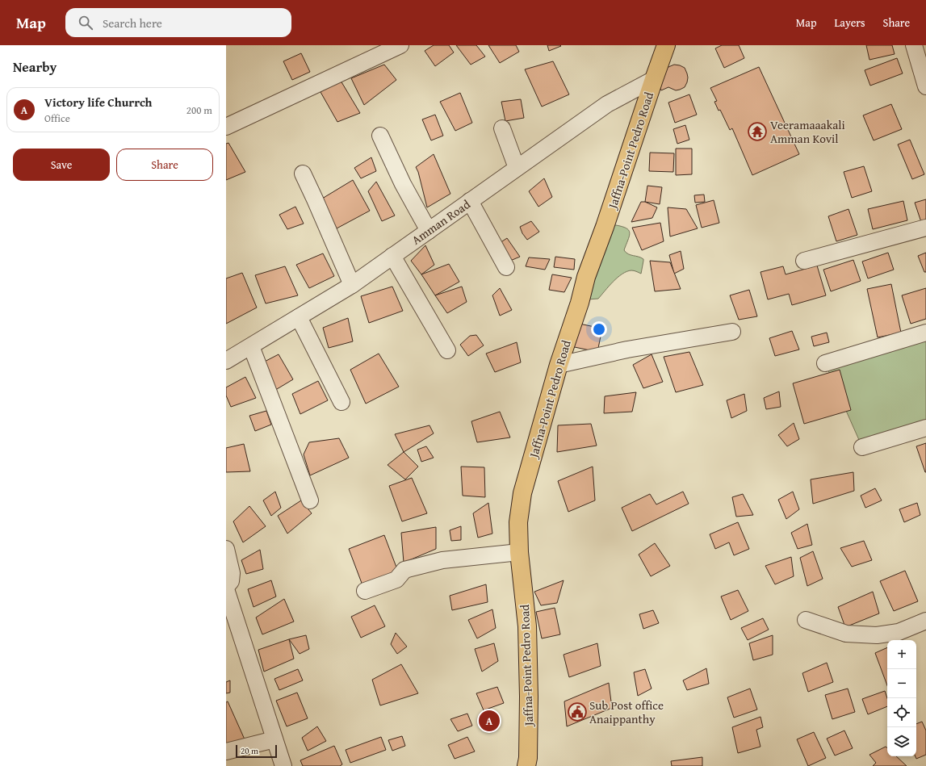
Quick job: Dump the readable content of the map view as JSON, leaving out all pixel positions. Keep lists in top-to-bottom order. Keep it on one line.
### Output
{"streets":{"main road":["Jaffna-Point Pedro Road"],"street":["Amman Road"]},"crossings":[["Jaffna-Point Pedro Road","Amman Road"]],"places":{"temple":["Veeramaaakali Amman Kovil"],"public building":["Sub Post office Anaippanthy"]},"scale_bar":"20 m","page":{"header":"Map","search":"Search here","nav":["Map","Layers","Share"],"heading":"Nearby","list":[{"mark":"A","name":"Victory life Churrch","note":"Office","value":"200 m"}],"buttons":["Save","Share"],"map_buttons":["+","−"],"pins":"A","scale":"20 m"}}
